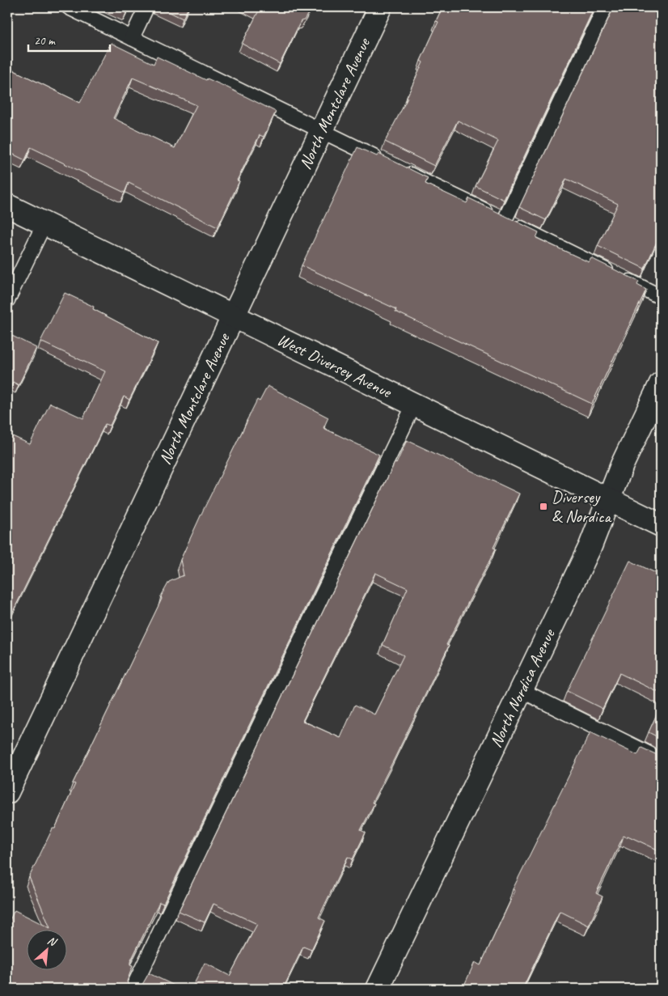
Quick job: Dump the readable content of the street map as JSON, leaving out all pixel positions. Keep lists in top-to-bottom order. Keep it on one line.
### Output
{"streets":{"street":["North Montclare Avenue","West Diversey Avenue","North Nordica Avenue"]},"crossings":[["North Montclare Avenue","West Diversey Avenue"],["West Diversey Avenue","North Nordica Avenue"]],"places":{"transit":["Diversey & Nordica"]},"scale_bar":"20 m","north":"top right"}
